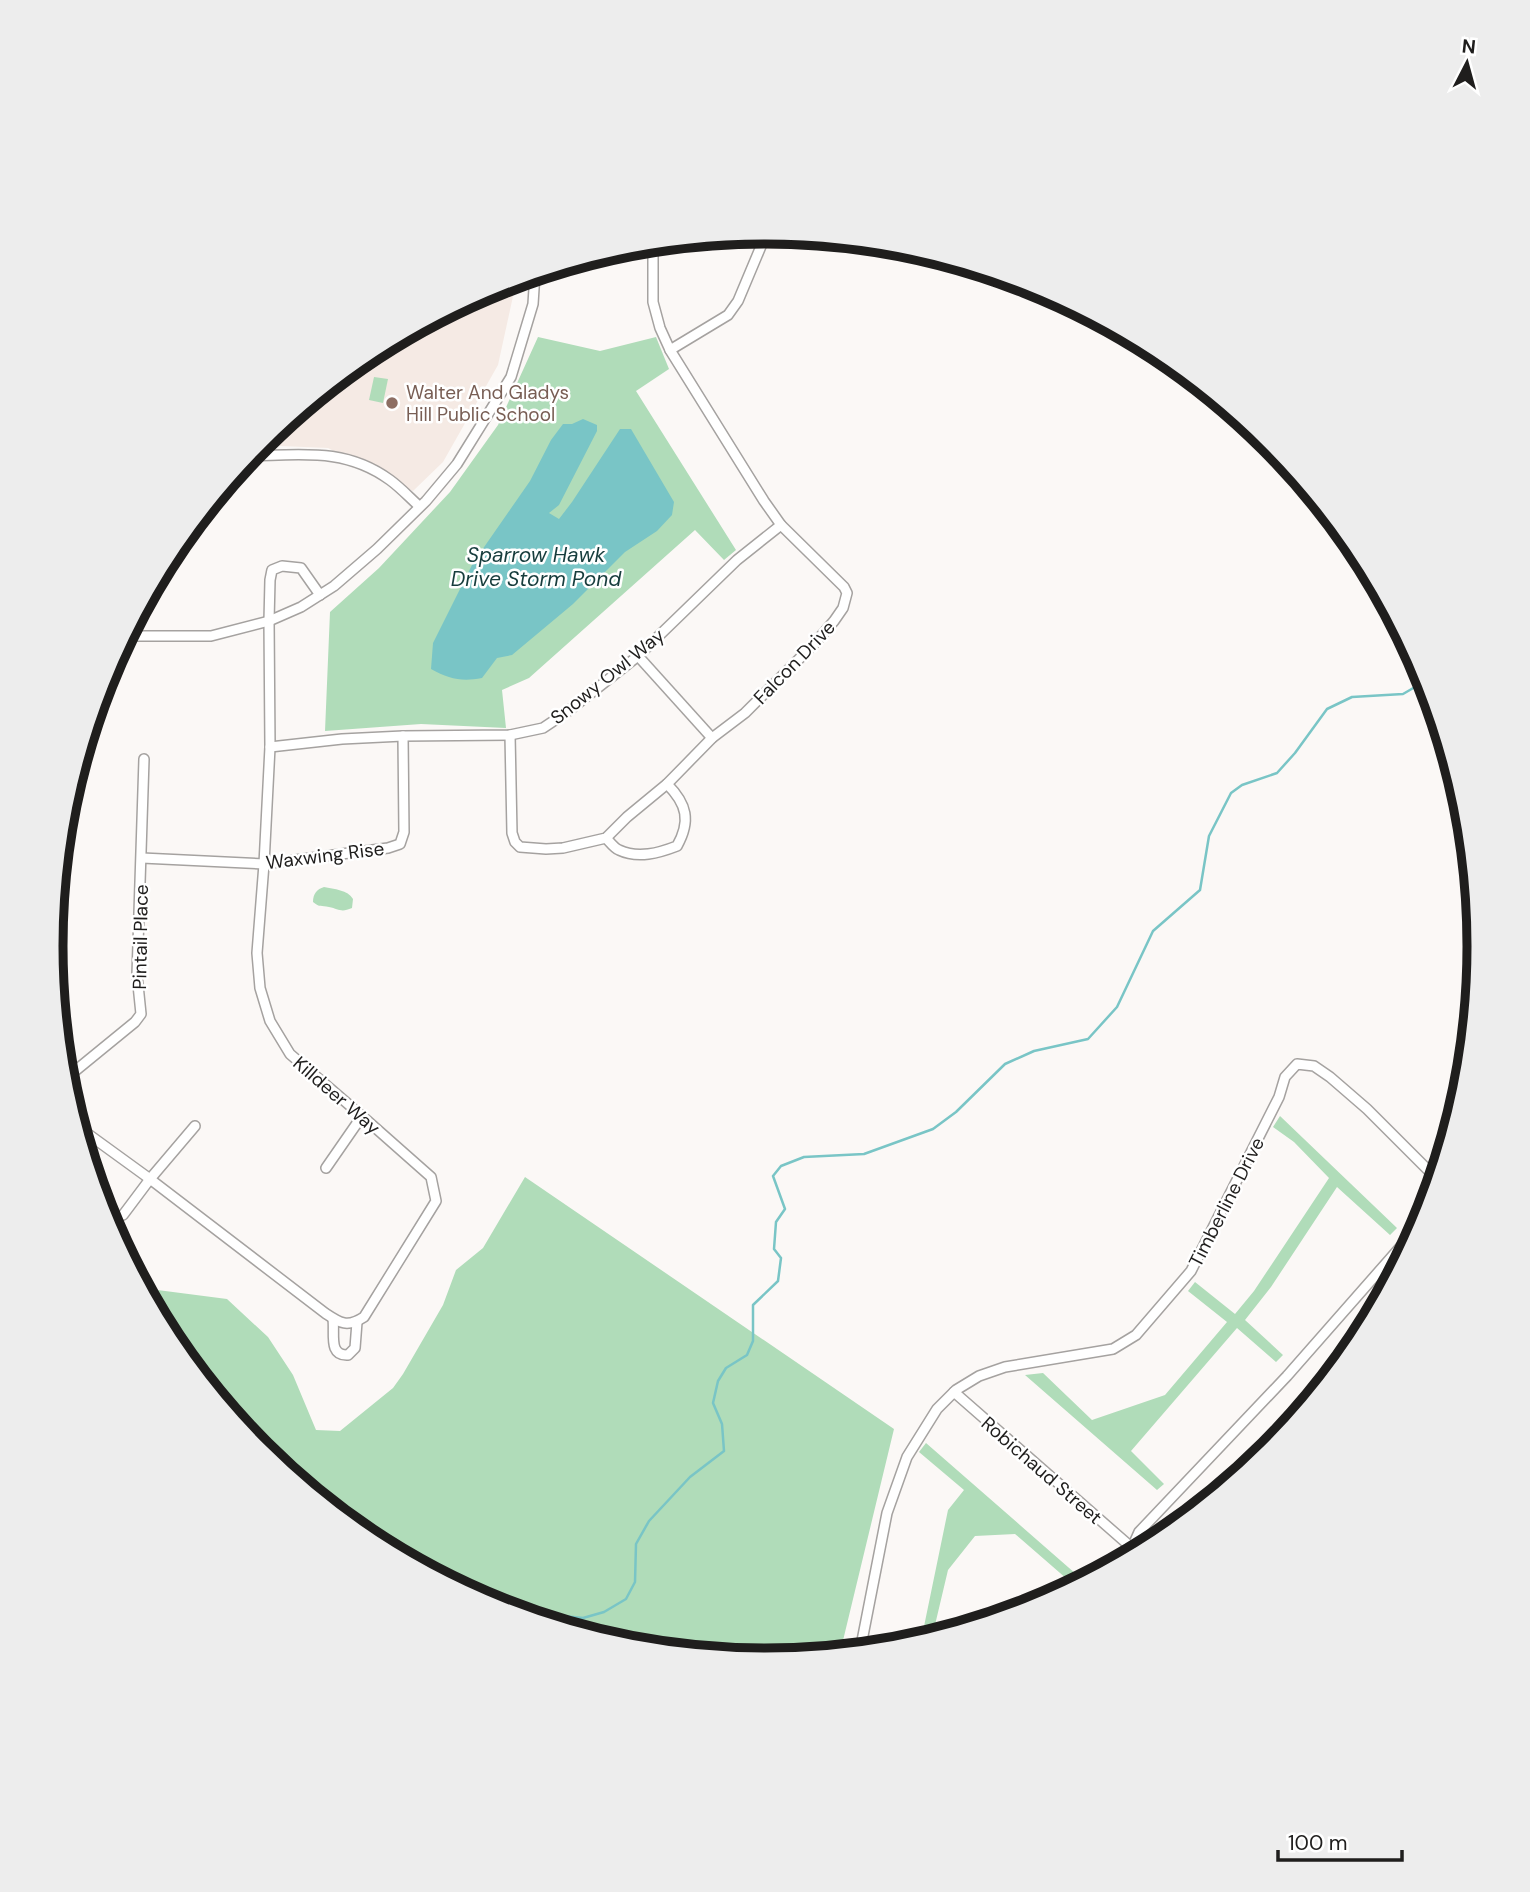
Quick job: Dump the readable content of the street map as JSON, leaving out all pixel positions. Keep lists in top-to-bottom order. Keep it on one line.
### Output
{"streets":{"street":["Falcon Drive","Snowy Owl Way","Waxwing Rise","Pintail Place","Killdeer Way","Timberline Drive","Robichaud Street"]},"crossings":[["Falcon Drive","Snowy Owl Way"],["Snowy Owl Way","Waxwing Rise"],["Snowy Owl Way","Killdeer Way"],["Waxwing Rise","Pintail Place"],["Waxwing Rise","Killdeer Way"],["Timberline Drive","Robichaud Street"]],"water":["Sparrow Hawk Drive Storm Pond"],"places":["Walter And Gladys Hill Public School"],"scale_bar":"100 m","north":"top"}
